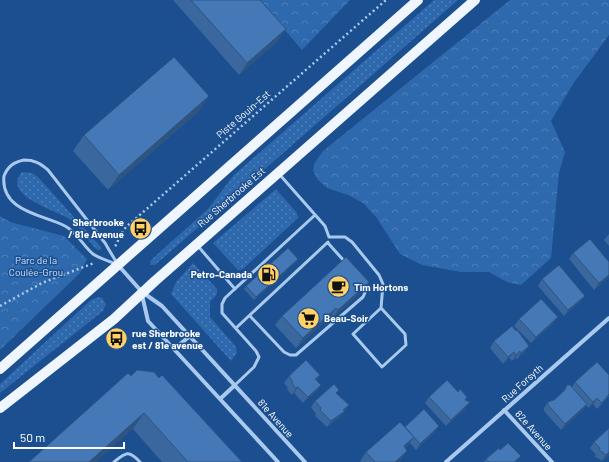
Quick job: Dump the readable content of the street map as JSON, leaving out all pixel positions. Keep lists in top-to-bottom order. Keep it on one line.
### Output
{"streets":{"main road":["Rue Sherbrooke Est"],"street":["Rue Forsyth","81e Avenue","82e Avenue"],"path":["Piste Gouin-Est"]},"crossings":[["Rue Sherbrooke Est","81e Avenue"],["Rue Forsyth","82e Avenue"]],"parks":["Parc de la Coulée-Grou"],"places":{"bus stop":["Sherbrooke / 81e Avenue","rue Sherbrooke est / 81e avenue"],"fuel station":["Petro-Canada"],"cafe":["Tim Hortons"],"supermarket":["Beau-Soir"]},"scale_bar":"50 m"}
